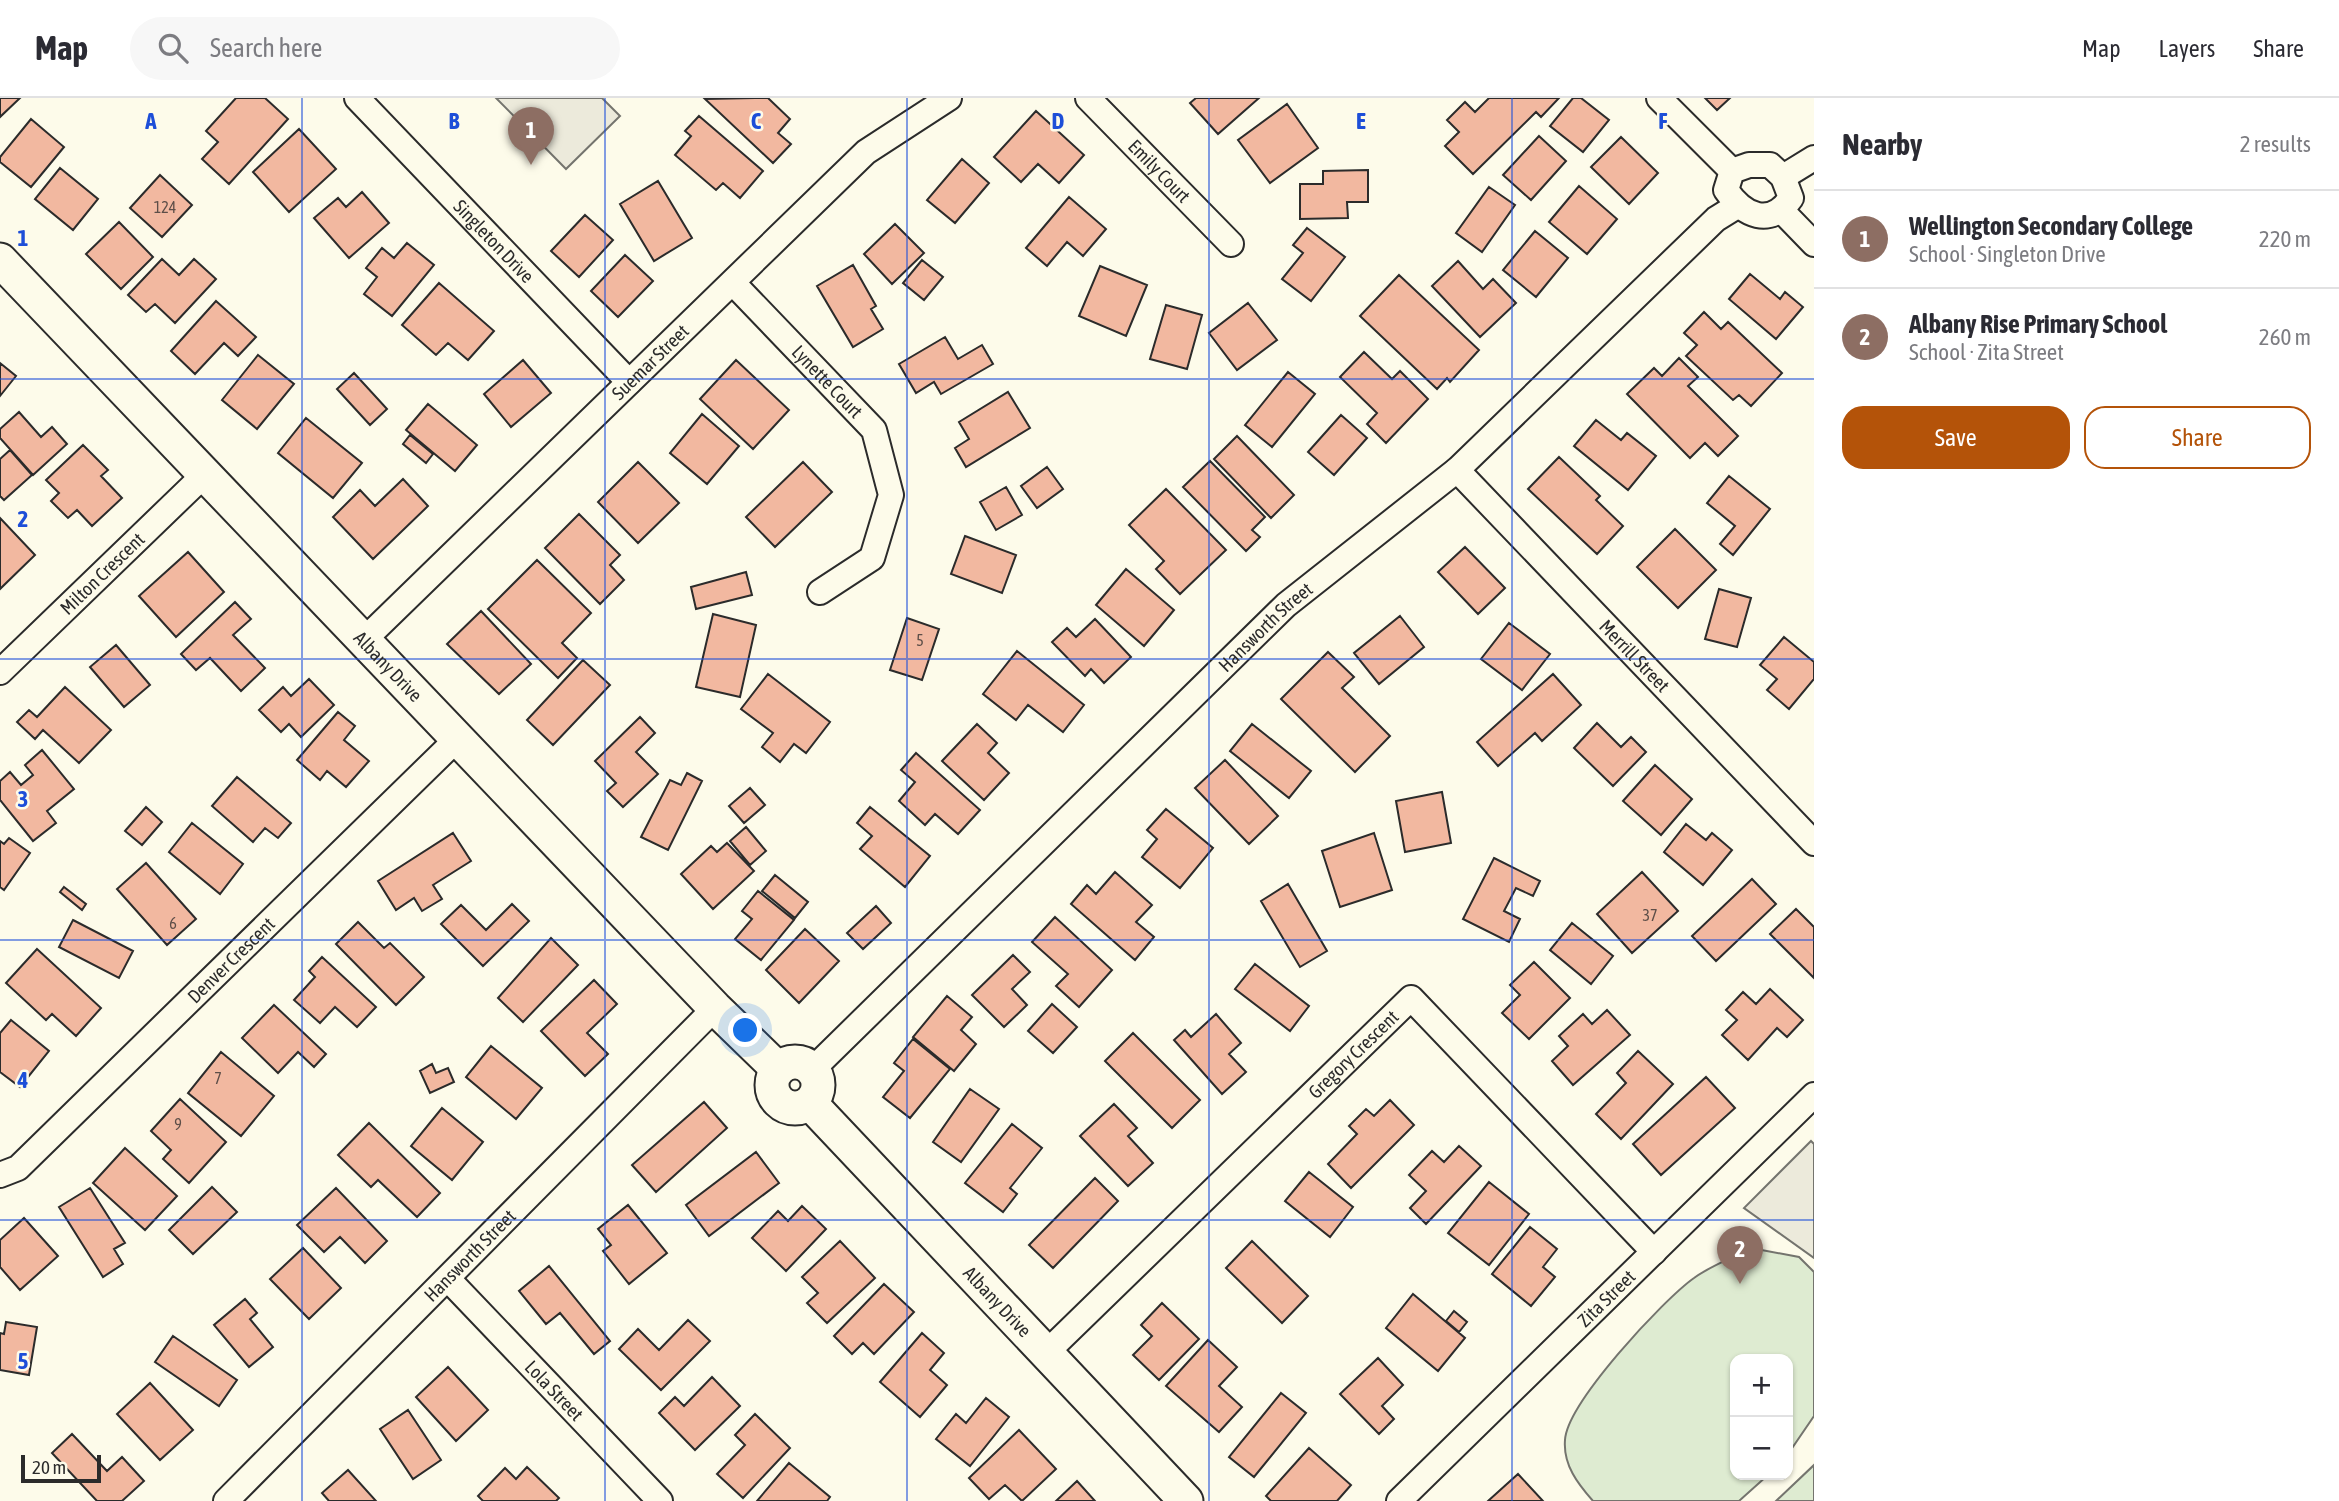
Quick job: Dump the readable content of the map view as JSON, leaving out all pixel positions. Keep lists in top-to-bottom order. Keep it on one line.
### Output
{"streets":{"street":["Emily Court","Singleton Drive","Suemar Street","Lynette Court","Milton Crescent","Hansworth Street","Merrill Street","Albany Drive","Denver Crescent","Gregory Crescent","Zita Street","Lola Street"]},"crossings":[["Singleton Drive","Suemar Street"],["Suemar Street","Lynette Court"],["Suemar Street","Albany Drive"],["Milton Crescent","Albany Drive"],["Hansworth Street","Merrill Street"],["Hansworth Street","Albany Drive"],["Hansworth Street","Lola Street"],["Albany Drive","Denver Crescent"],["Albany Drive","Gregory Crescent"],["Gregory Crescent","Zita Street"]],"house_numbers":["124","5","37","6","7","9"],"scale_bar":"20 m","page":{"header":"Map","search":"Search here","nav":["Map","Layers","Share"],"heading":["Nearby","2 results"],"pins":["1","2"],"list":[{"mark":"1","name":"Wellington Secondary College","note":"School · Singleton Drive","value":"220 m"},{"mark":"2","name":"Albany Rise Primary School","note":"School · Zita Street","value":"260 m"}],"buttons":["Save","Share"],"map_buttons":["+","−"],"scale":"20 m"},"grid":{"columns":["A","B","C","D","E","F"],"rows":["1","2","3","4","5"]}}
